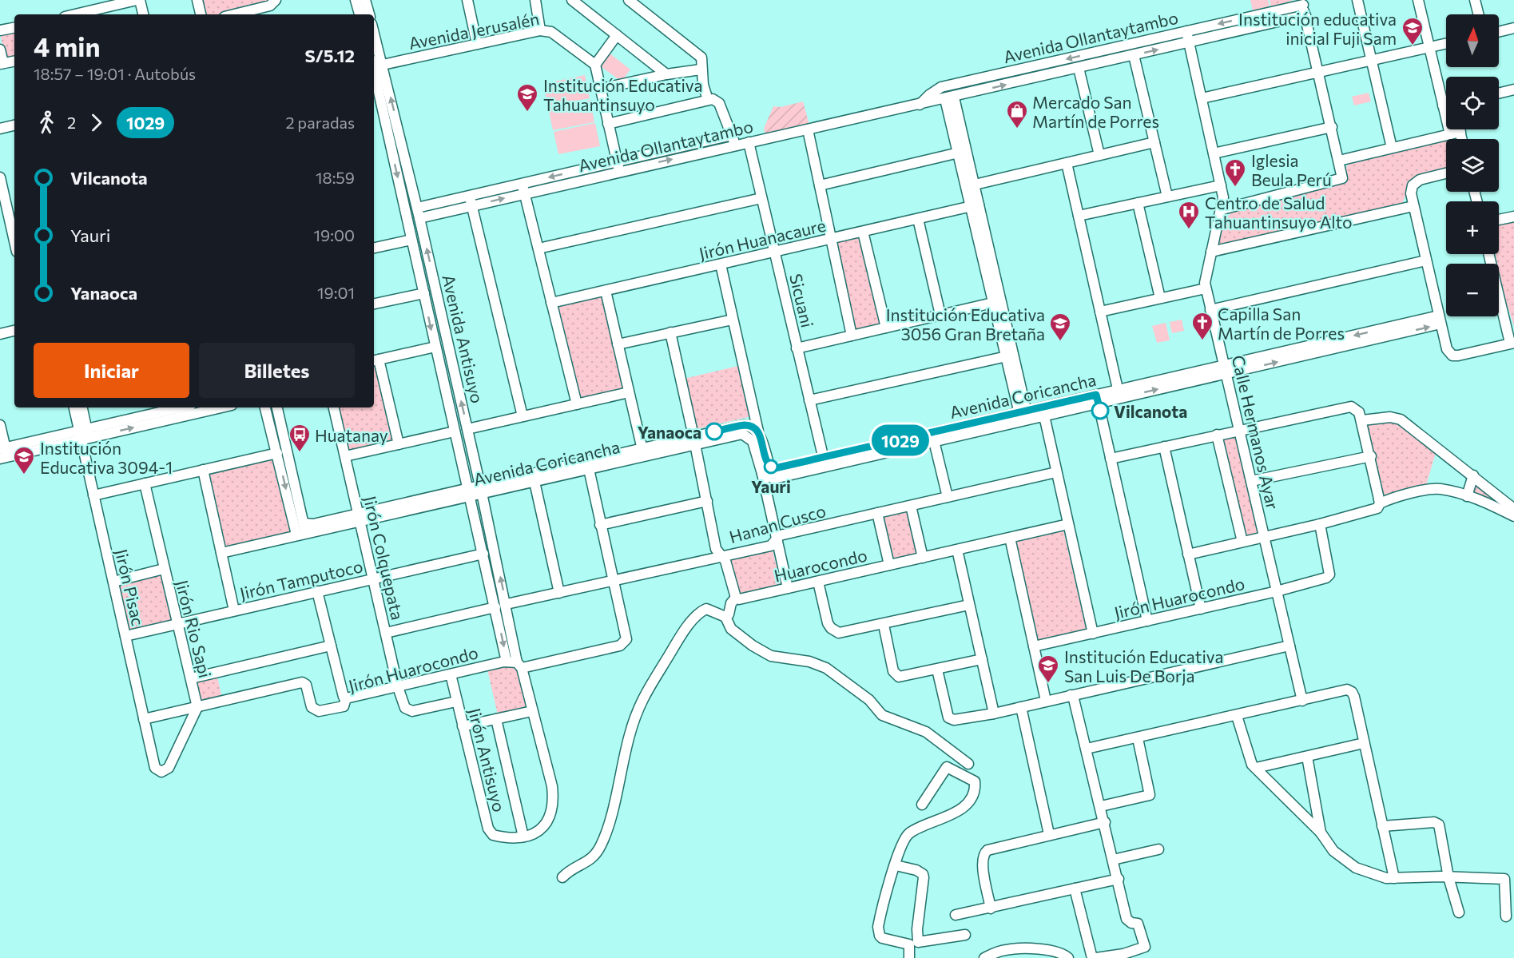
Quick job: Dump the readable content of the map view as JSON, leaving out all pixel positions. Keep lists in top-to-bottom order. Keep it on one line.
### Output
{"streets":{"street":["Avenida Jerusalén","Avenida Ollantaytambo","Jirón Huanacaure","Sicuani","Avenida Antisuyo","Avenida Coricancha","Calle Hermanos Ayar","Hanan Cusco","Jirón Colquepata","Huarocondo","Jirón Tamputoco","Jirón Pisac","Jirón Huarocondo","Jirón Rio Sapi","Jirón Antisuyo"]},"crossings":[["Avenida Jerusalén","Avenida Antisuyo"],["Avenida Ollantaytambo","Sicuani"],["Avenida Ollantaytambo","Avenida Antisuyo"],["Avenida Ollantaytambo","Calle Hermanos Ayar"],["Jirón Huanacaure","Sicuani"],["Sicuani","Avenida Coricancha"],["Avenida Antisuyo","Avenida Coricancha"],["Avenida Antisuyo","Hanan Cusco"],["Avenida Antisuyo","Jirón Tamputoco"],["Avenida Antisuyo","Jirón Huarocondo"],["Avenida Antisuyo","Jirón Antisuyo"],["Avenida Coricancha","Calle Hermanos Ayar"],["Avenida Coricancha","Jirón Colquepata"],["Calle Hermanos Ayar","Jirón Huarocondo"],["Hanan Cusco","Jirón Huarocondo"],["Jirón Colquepata","Jirón Tamputoco"],["Jirón Colquepata","Jirón Huarocondo"],["Jirón Colquepata","Jirón Antisuyo"],["Jirón Tamputoco","Jirón Pisac"],["Jirón Tamputoco","Jirón Rio Sapi"],["Jirón Pisac","Jirón Huarocondo"],["Jirón Pisac","Jirón Rio Sapi"],["Jirón Huarocondo","Jirón Rio Sapi"],["Jirón Huarocondo","Jirón Antisuyo"]],"places":{"school or university":["Institución educativa inicial Fuji Sam","Institución Educativa Tahuantinsuyo","Institución Educativa 3056 Gran Bretaña","Institución Educativa 3094-1","Institución Educativa San Luis De Borja"],"shop":["Mercado San Martín de Porres"],"church":["Iglesia Beula Perú","Capilla San Martín de Porres"],"hospital":["Centro de Salud Tahuantinsuyo Alto"],"other":["Vilcanota","Yanaoca","Yauri"],"bus stop":["Huatanay"]},"lines":["bus line 1029"],"north":"top","page":{"on_map":"1029","map_buttons":["+","−"],"heading":["4 min","18:57 – 19:01 · Autobús","S/5.12"],"legs":["2","1029","2 paradas"],"list":[{"name":"Vilcanota","value":"18:59"},{"name":"Yauri","value":"19:00"},{"name":"Yanaoca","value":"19:01"}],"buttons":["Iniciar","Billetes"]}}
